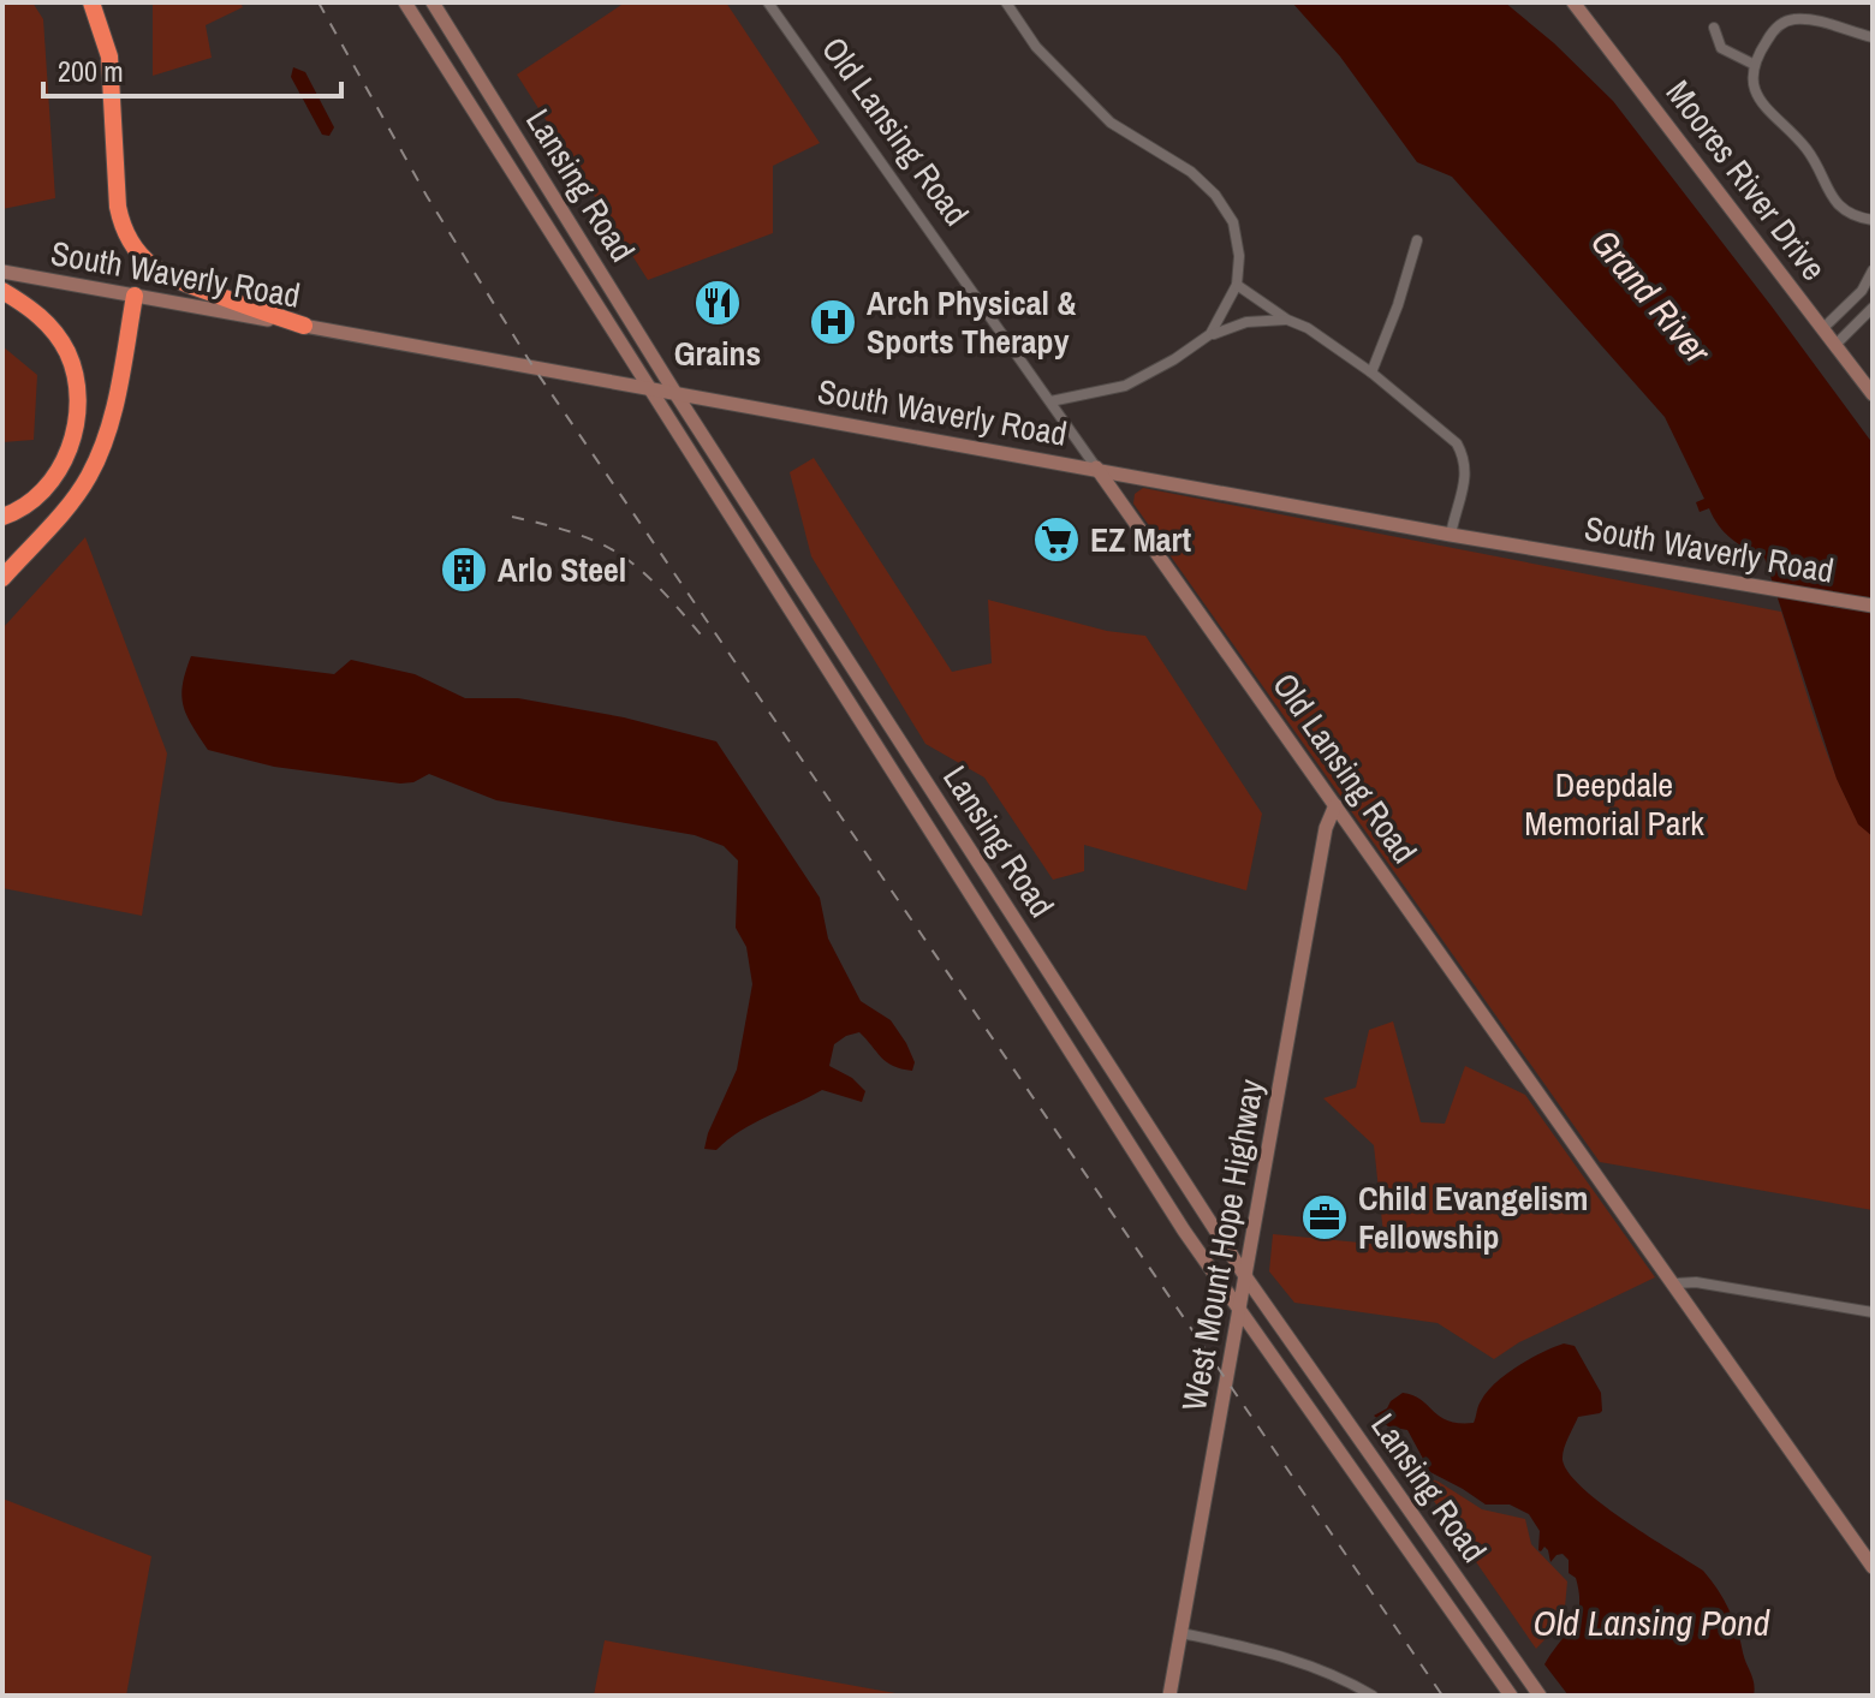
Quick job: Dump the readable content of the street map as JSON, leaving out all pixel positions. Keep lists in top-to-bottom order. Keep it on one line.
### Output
{"streets":{"main road":["Old Lansing Road","Moores River Drive","Lansing Road","South Waverly Road","West Mount Hope Highway"]},"crossings":[["Old Lansing Road","South Waverly Road"],["Old Lansing Road","West Mount Hope Highway"],["Lansing Road","South Waverly Road"],["Lansing Road","West Mount Hope Highway"]],"water":["Grand River","Old Lansing Pond"],"parks":["Deepdale Memorial Park"],"places":{"restaurant":["Grains"],"hospital":["Arch Physical & Sports Therapy"],"supermarket":["EZ Mart"],"building":["Arlo Steel"],"office":["Child Evangelism Fellowship"]},"scale_bar":"200 m"}
